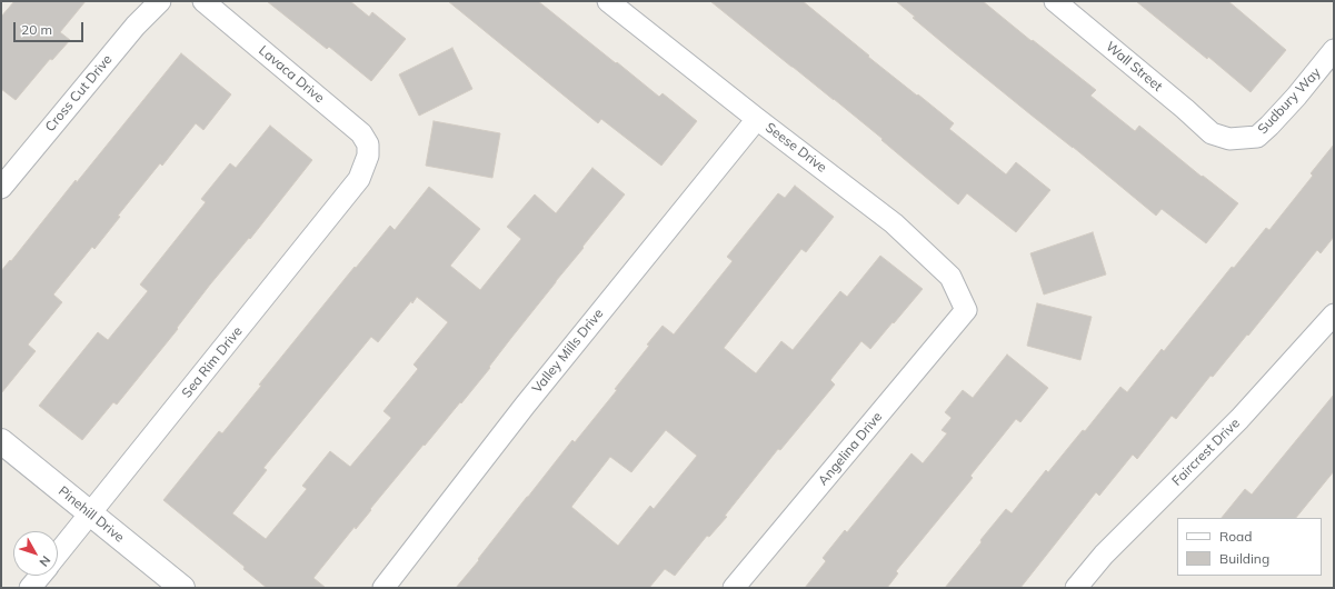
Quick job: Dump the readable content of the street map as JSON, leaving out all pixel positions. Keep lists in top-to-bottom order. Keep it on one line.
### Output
{"streets":{"street":["Wall Street","Lavaca Drive","Cross Cut Drive","Sudbury Way","Seese Drive","Valley Mills Drive","Sea Rim Drive","Angelina Drive","Faircrest Drive","Pinehill Drive"]},"crossings":[["Wall Street","Sudbury Way"],["Lavaca Drive","Sea Rim Drive"],["Seese Drive","Valley Mills Drive"],["Seese Drive","Angelina Drive"],["Sea Rim Drive","Pinehill Drive"]],"legend":["Road","Building"],"scale_bar":"20 m","north":"bottom right"}
